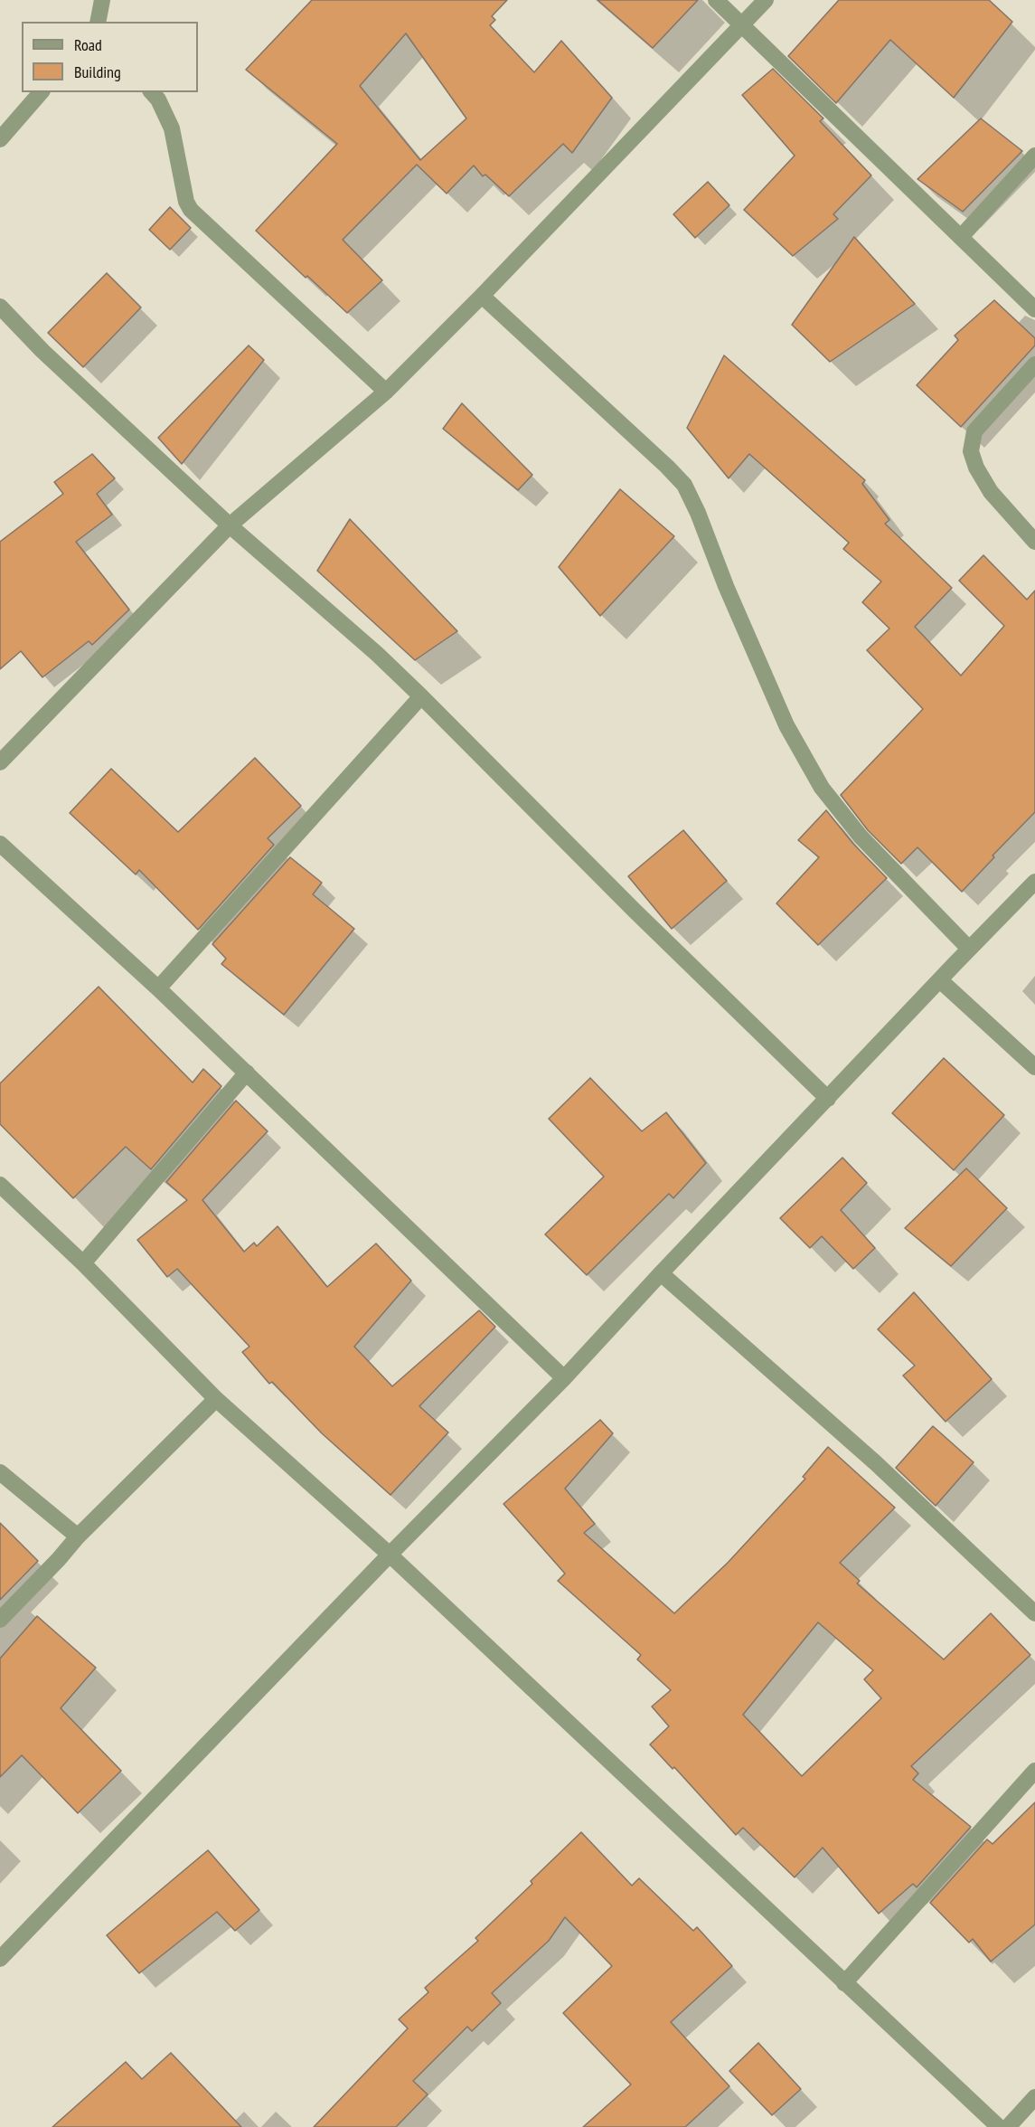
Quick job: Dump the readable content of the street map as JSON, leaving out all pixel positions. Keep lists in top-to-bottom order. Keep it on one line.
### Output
{"legend":["Road","Building"]}
